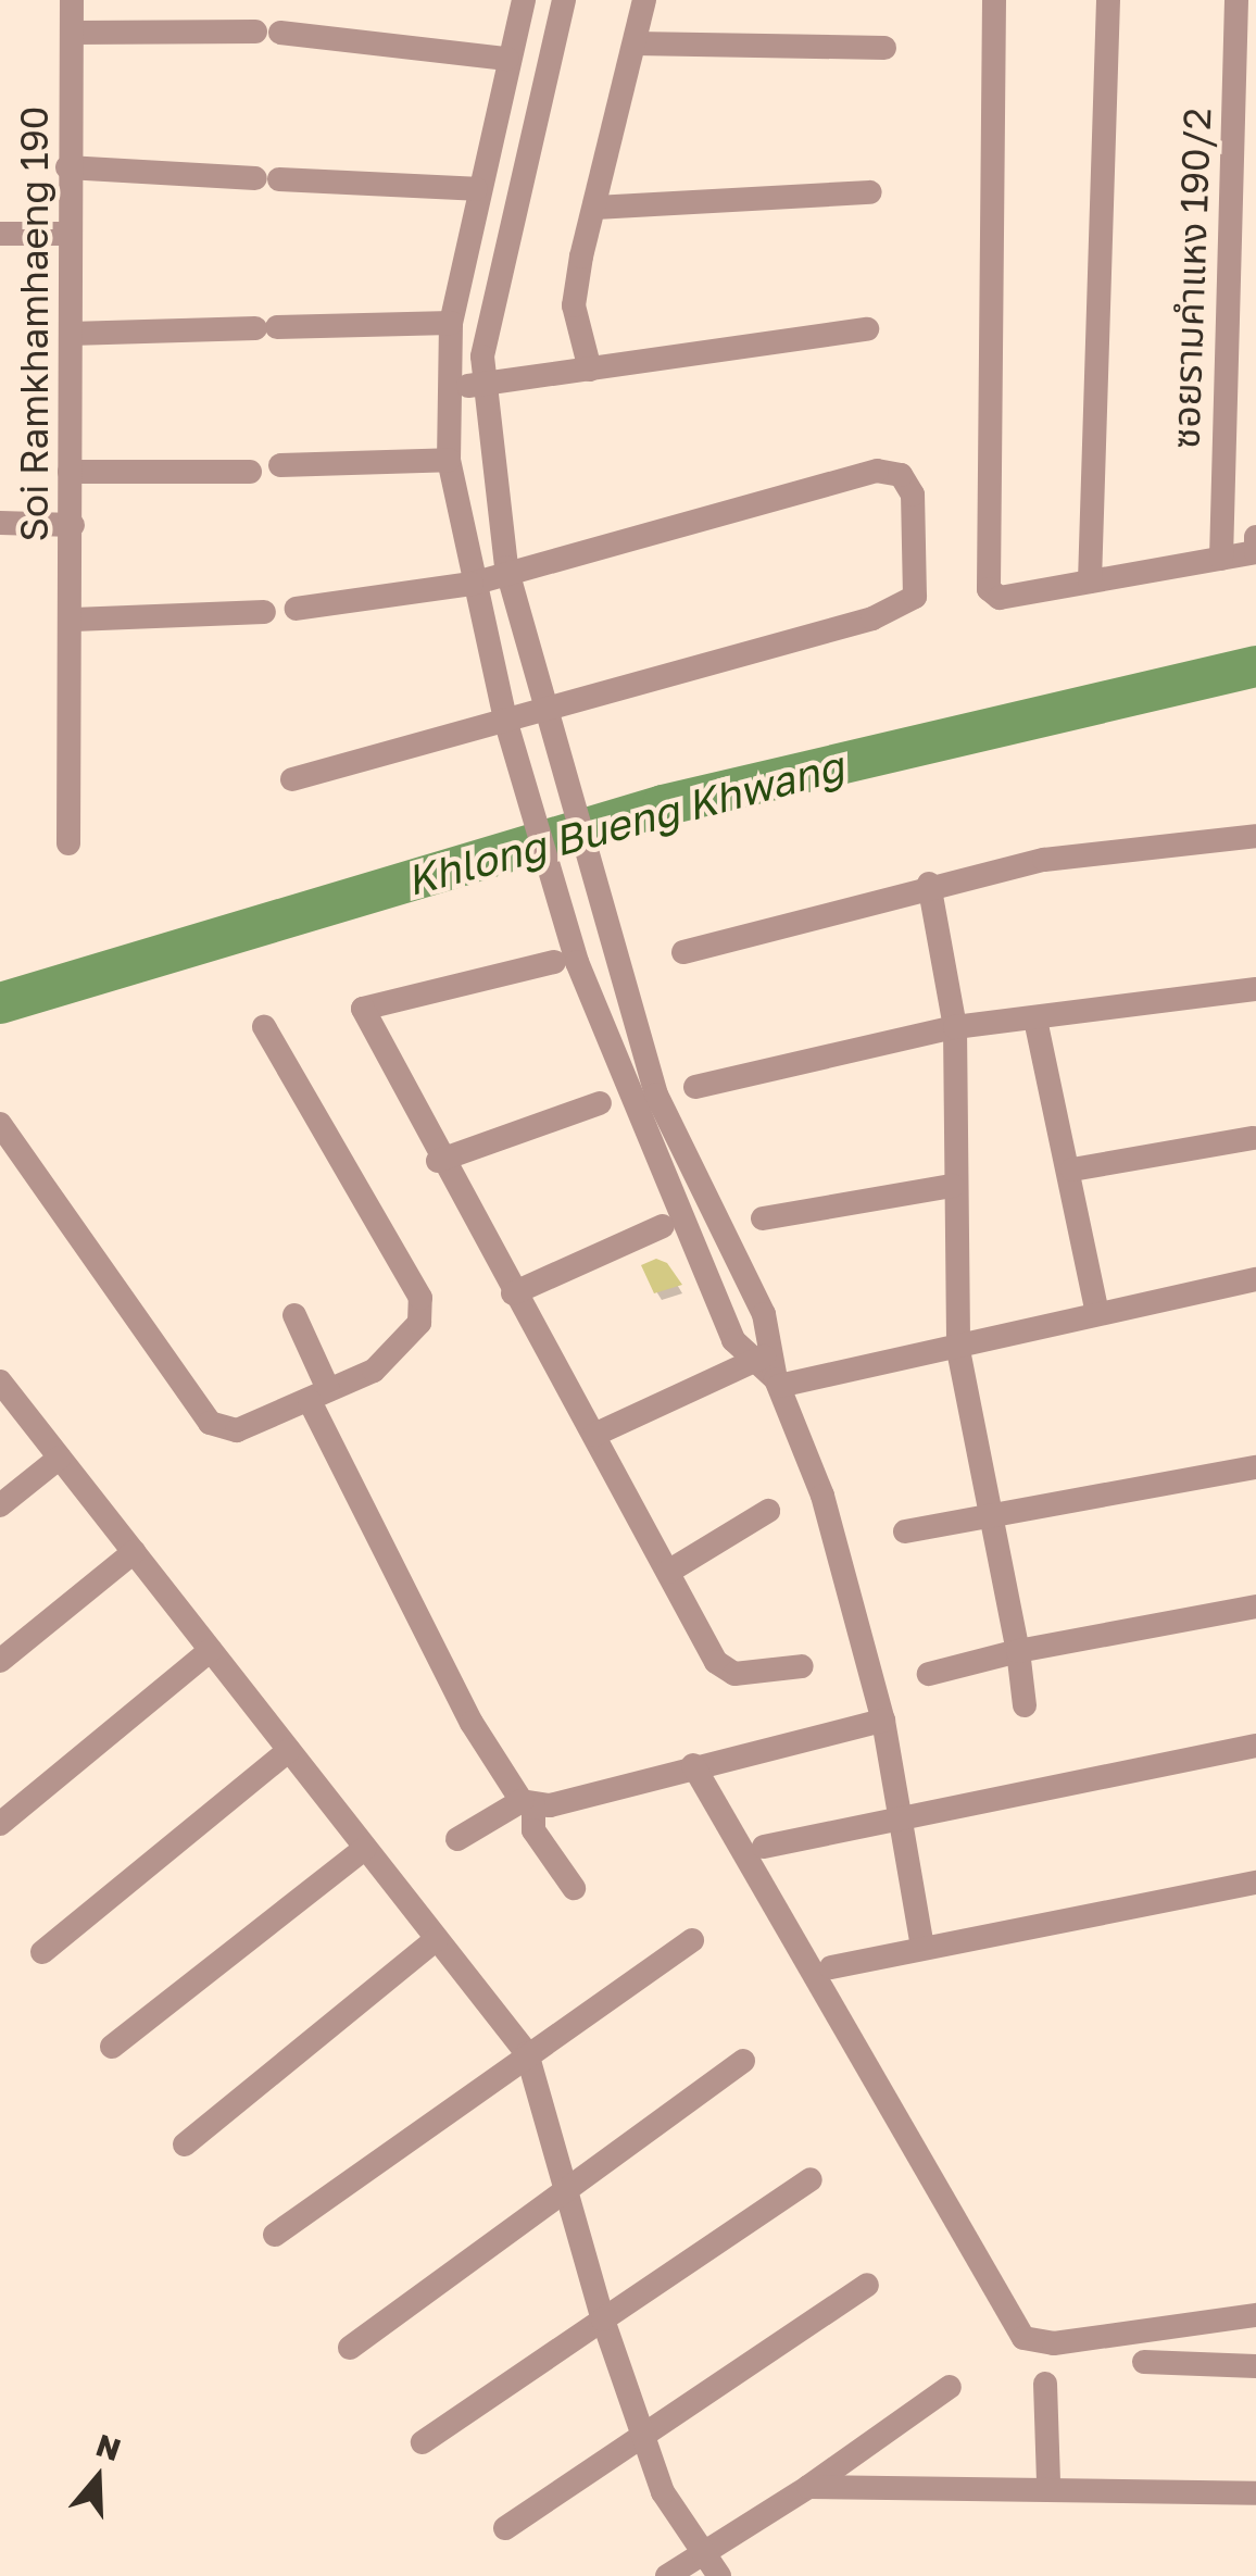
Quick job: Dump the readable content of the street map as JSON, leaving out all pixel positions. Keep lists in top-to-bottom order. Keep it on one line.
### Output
{"streets":{"street":["ซอยรามคำแหง 190/2","Soi Ramkhamhaeng 190"]},"water":["Khlong Bueng Khwang"],"north":"top"}
